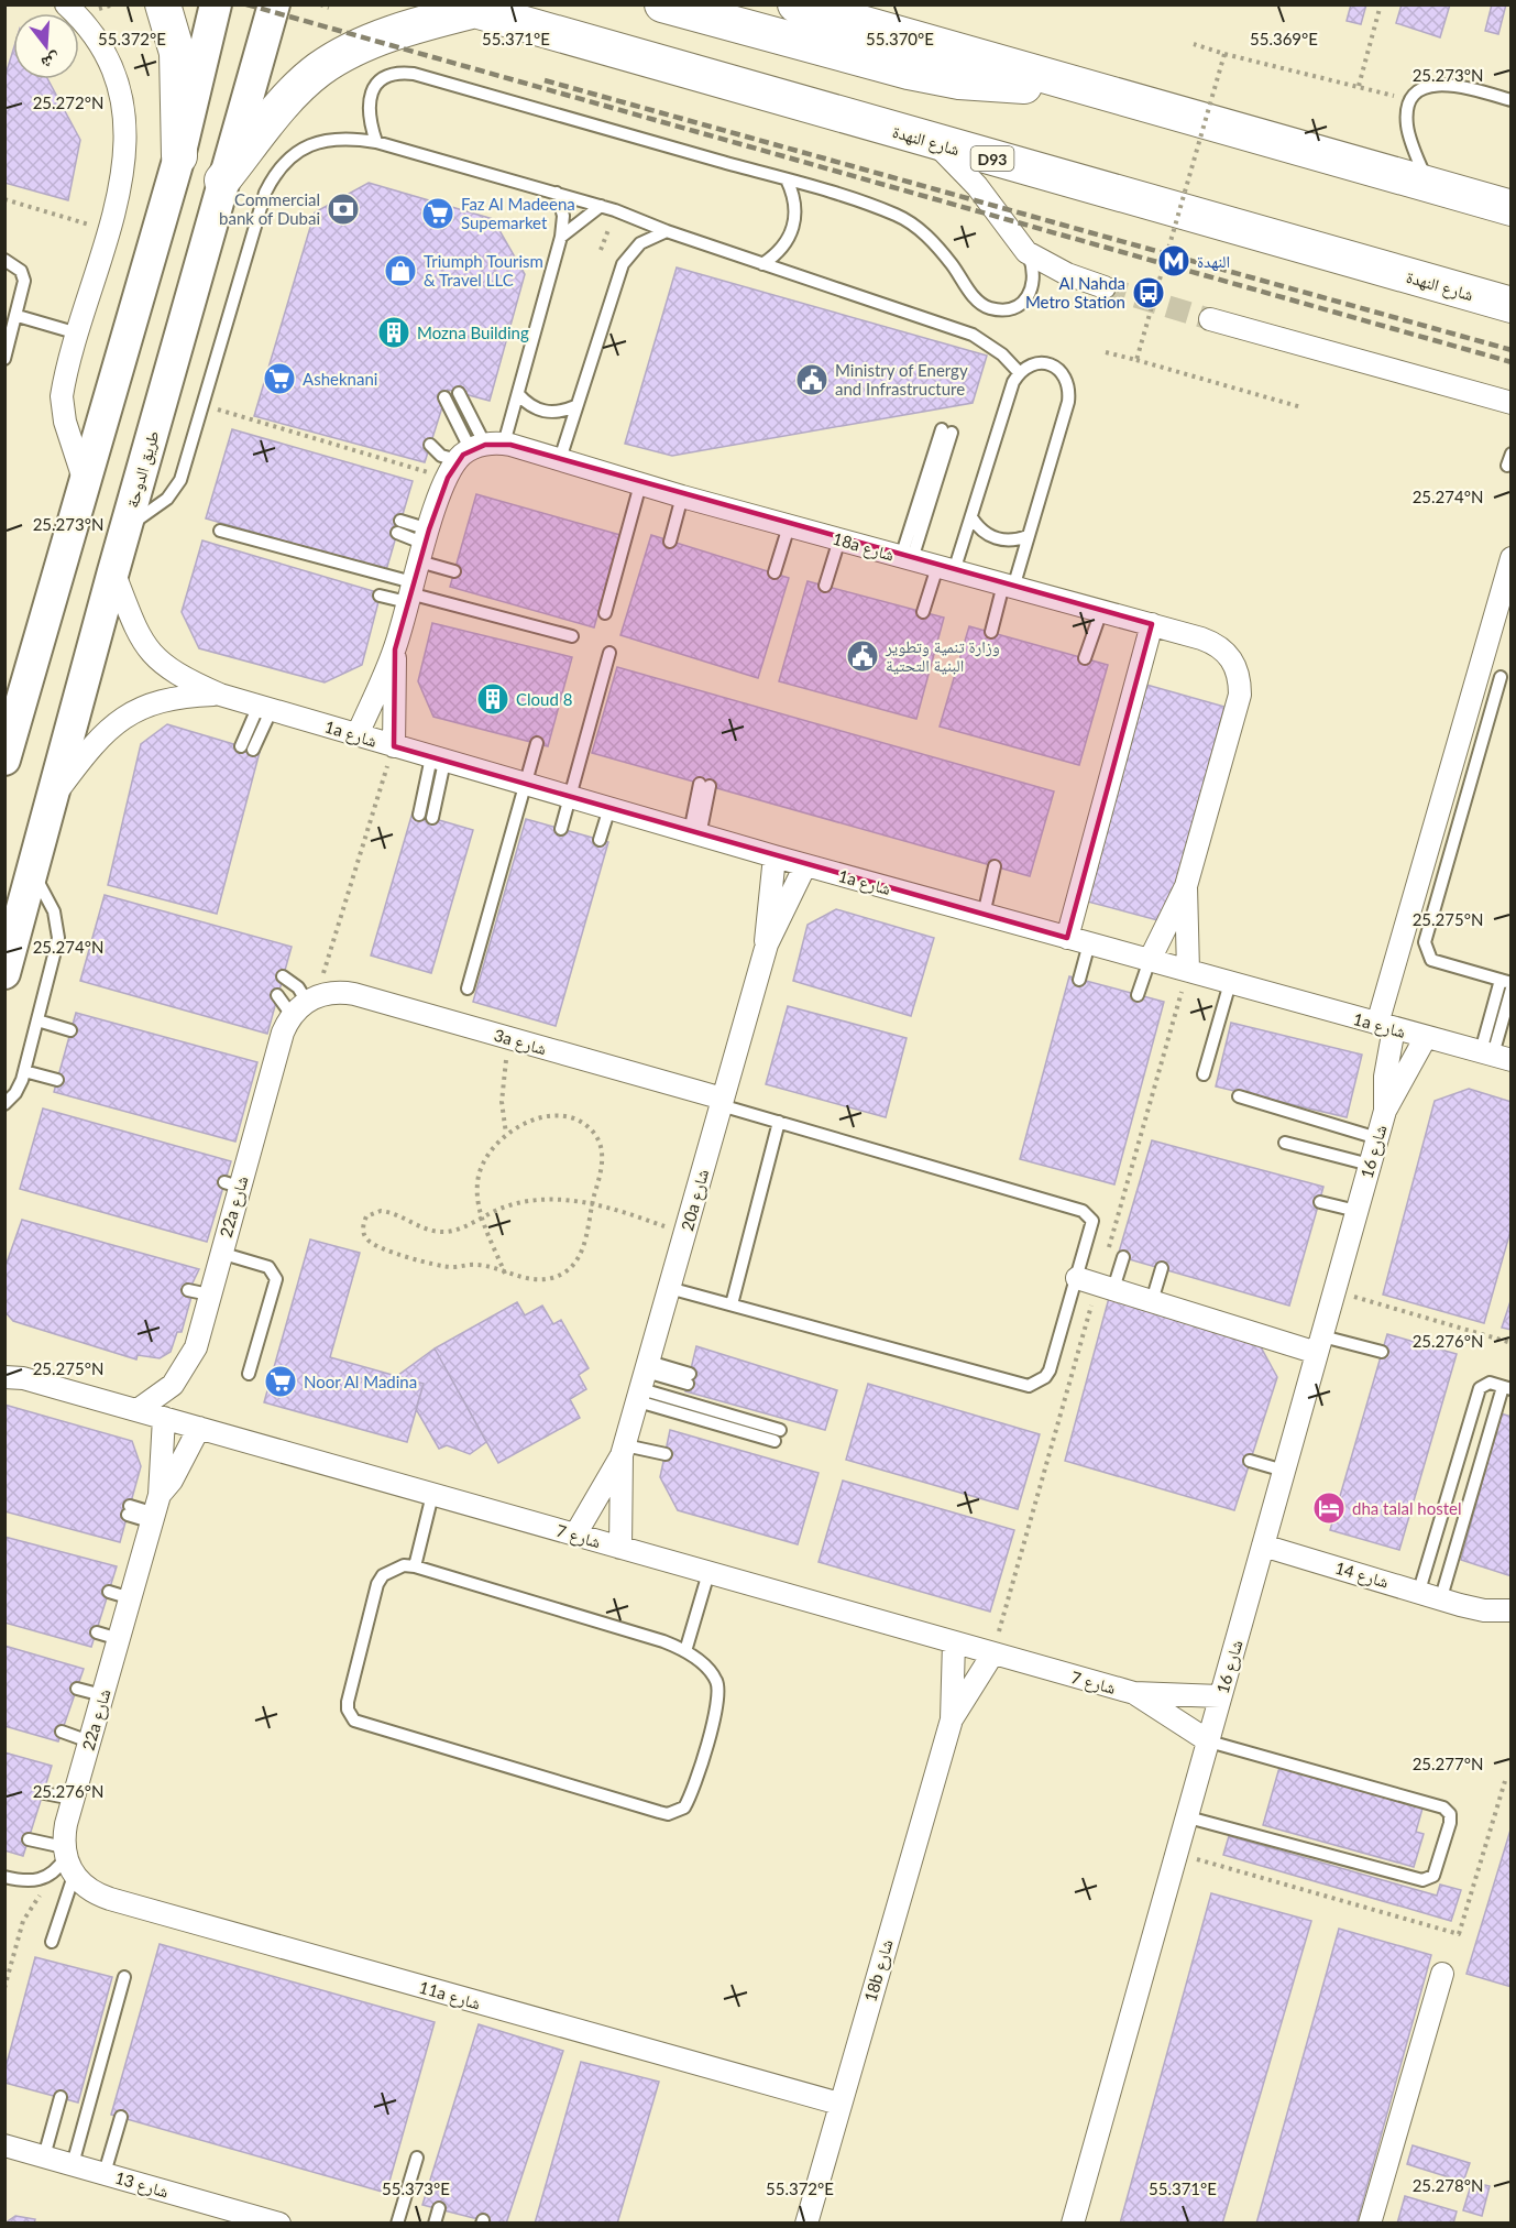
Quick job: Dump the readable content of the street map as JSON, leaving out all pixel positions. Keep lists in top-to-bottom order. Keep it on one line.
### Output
{"streets":{"main road":["شارع النهدة","D93","طريق الدوحة"],"street":["18a شارع","1a شارع","3a شارع","شارع 16","20a شارع","22a شارع","شارع 7","شارع 14","18b شارع","11a شارع","شارع 13"]},"crossings":[["طريق الدوحة","1a شارع"],["18a شارع","1a شارع"],["1a شارع","شارع 16"],["1a شارع","20a شارع"],["3a شارع","20a شارع"],["3a شارع","22a شارع"],["شارع 16","شارع 7"],["شارع 16","شارع 14"],["20a شارع","شارع 7"],["22a شارع","شارع 7"],["22a شارع","11a شارع"],["شارع 7","18b شارع"],["18b شارع","11a شارع"]],"places":{"bank":["Commercial bank of Dubai"],"supermarket":["Faz Al Madeena Supemarket","Asheknani","Noor Al Madina"],"metro station":["النهدة"],"shop":["Triumph Tourism & Travel LLC"],"bus stop":["Al Nahda Metro Station"],"building":["Mozna Building","Cloud 8"],"public building":["Ministry of Energy and Infrastructure","وزارة تنمية وتطوير البنية التحتية"],"hotel":["dha talal hostel"]},"north":"bottom","coordinates":["55.372°E","55.371°E","55.370°E","55.369°E","25.273°N","25.272°N","25.274°N","25.275°N","25.276°N","25.277°N","25.278°N","55.373°E"]}
